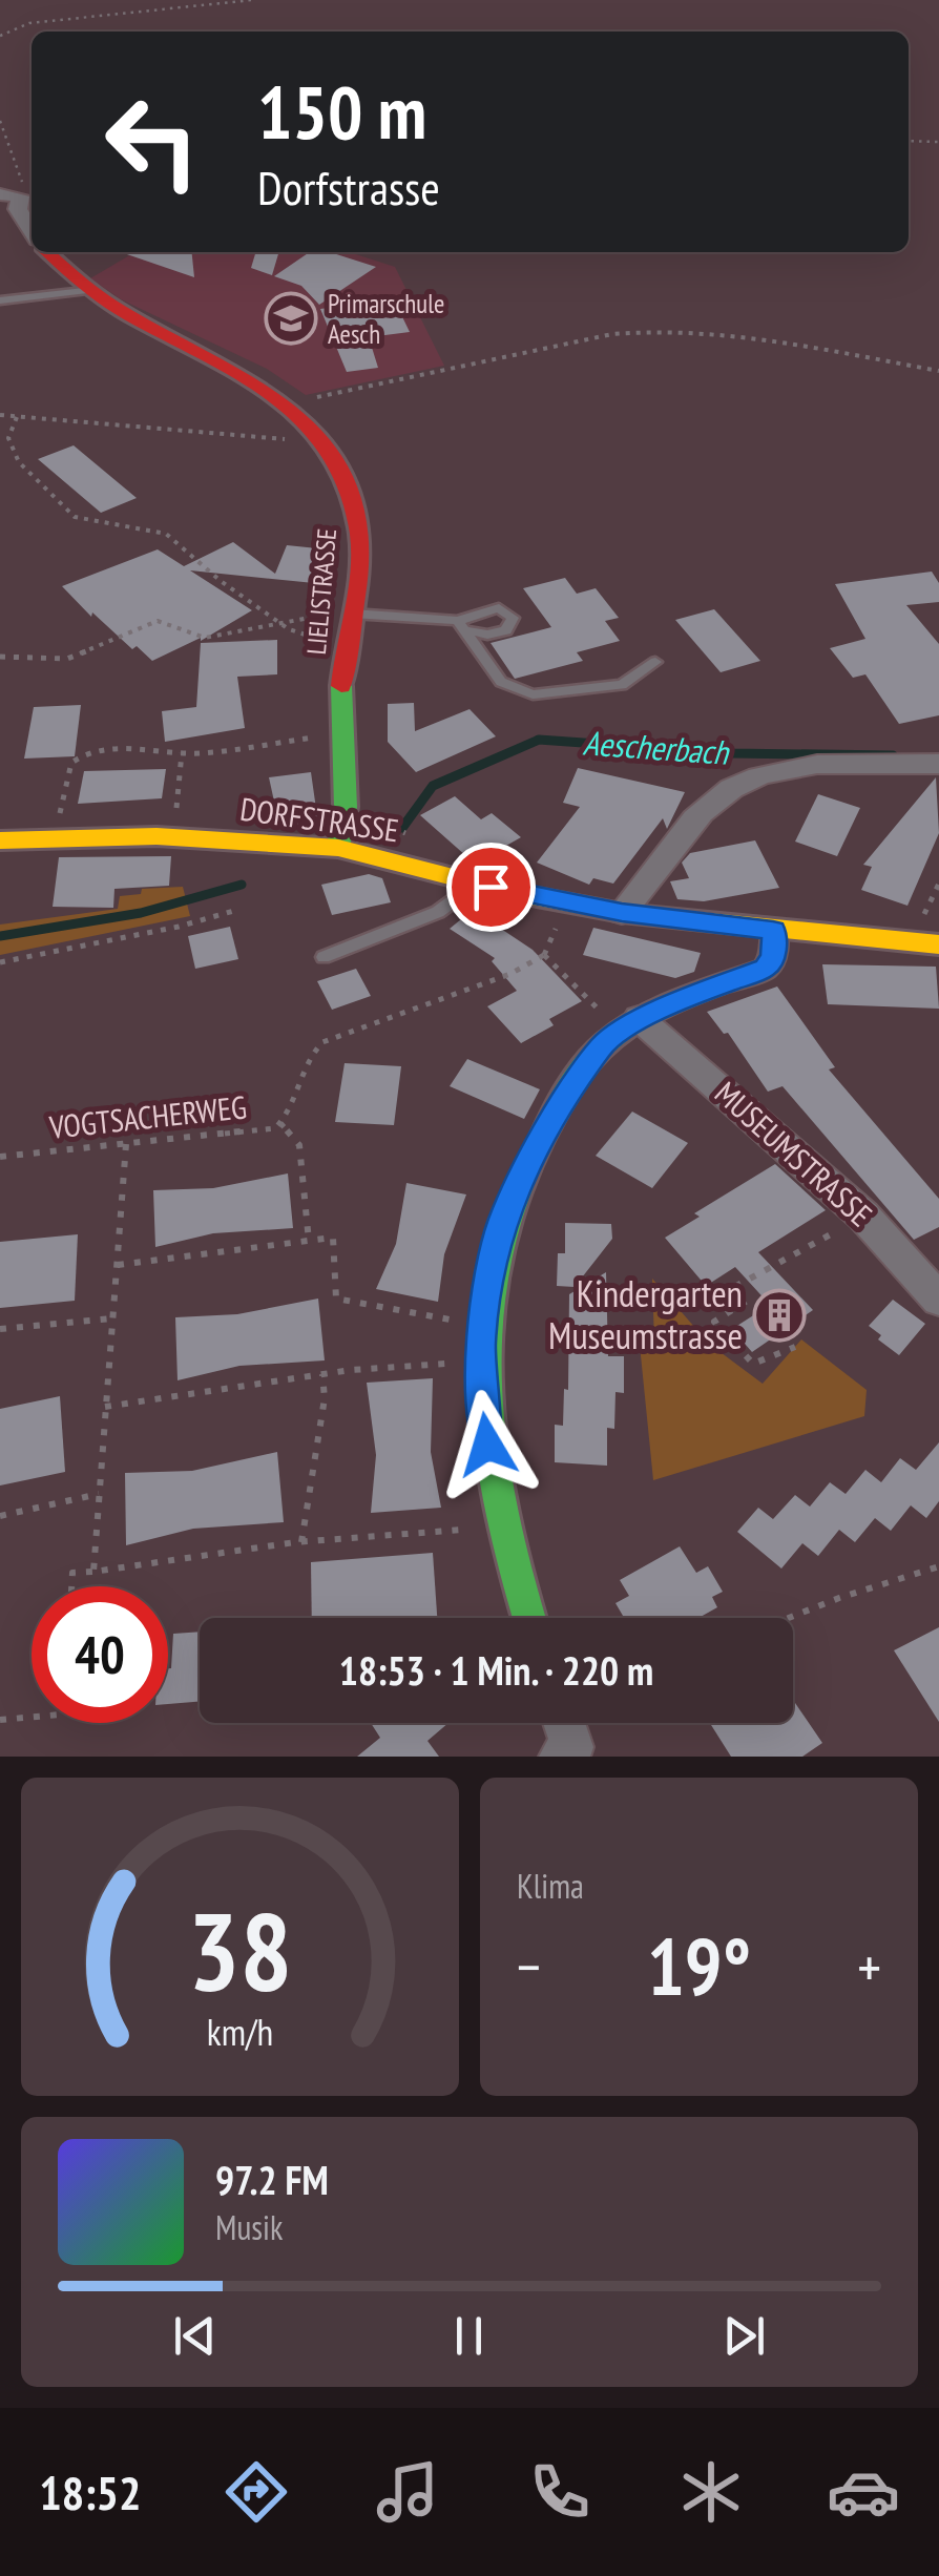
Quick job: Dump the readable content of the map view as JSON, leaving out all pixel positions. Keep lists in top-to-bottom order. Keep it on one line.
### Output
{"streets":{"street":["LIELISTRASSE","DORFSTRASSE","MUSEUMSTRASSE"],"path":["VOGTSACHERWEG"]},"crossings":[["LIELISTRASSE","DORFSTRASSE"],["VOGTSACHERWEG","MUSEUMSTRASSE"]],"water":["Aescherbach"],"places":{"school or university":["Primarschule Aesch"],"building":["Kindergarten Museumstrasse"]},"page":{"turn":["150 m","Dorfstrasse"],"limit":"40","trip":"18:53 · 1 Min. · 220 m","tile":"Klima","heat":["−","19°","+"],"song":["97.2 FM","Musik"],"tabs":"18:52","gauge":["38","km/h"]}}
